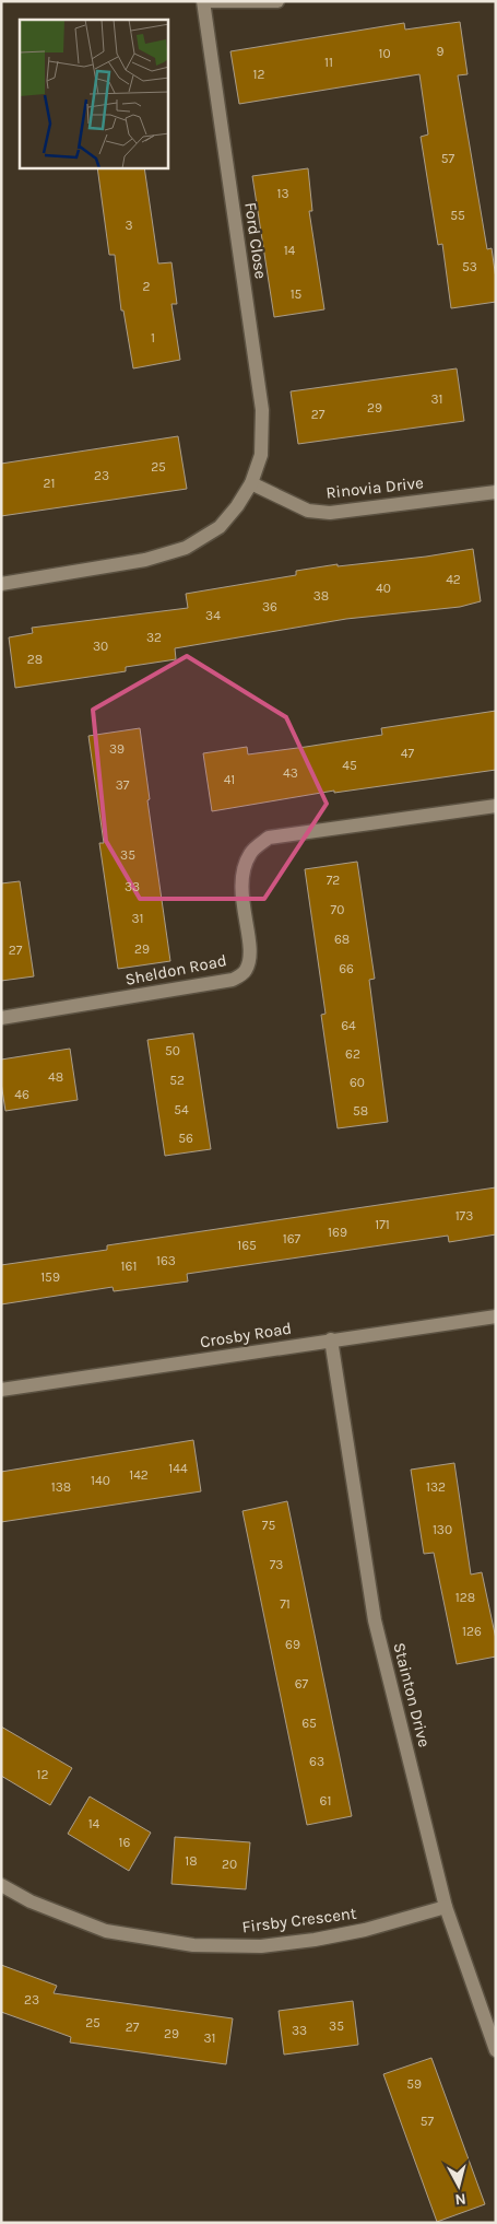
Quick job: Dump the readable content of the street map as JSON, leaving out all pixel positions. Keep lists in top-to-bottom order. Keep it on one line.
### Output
{"streets":{"street":["Ford Close","Rinovia Drive","Sheldon Road","Crosby Road","Stainton Drive","Firsby Crescent"]},"crossings":[["Ford Close","Rinovia Drive"],["Crosby Road","Stainton Drive"],["Stainton Drive","Firsby Crescent"]],"house_numbers":["9","10","11","12","57","13","55","3","14","53","2","15","1","31","29","27","25","23","21","42","40","38","36","34","32","30","28","39","47","45","43","41","37","35","72","33","70","31","68","29","27","66","64","50","62","48","52","60","46","54","58","56","173","171","169","167","165","163","161","159","144","142","140","138","132","75","130","73","128","71","126","69","67","65","63","12","61","14","16","18","20","23","25","35","27","33","29","31","59","57"],"north":"bottom"}
